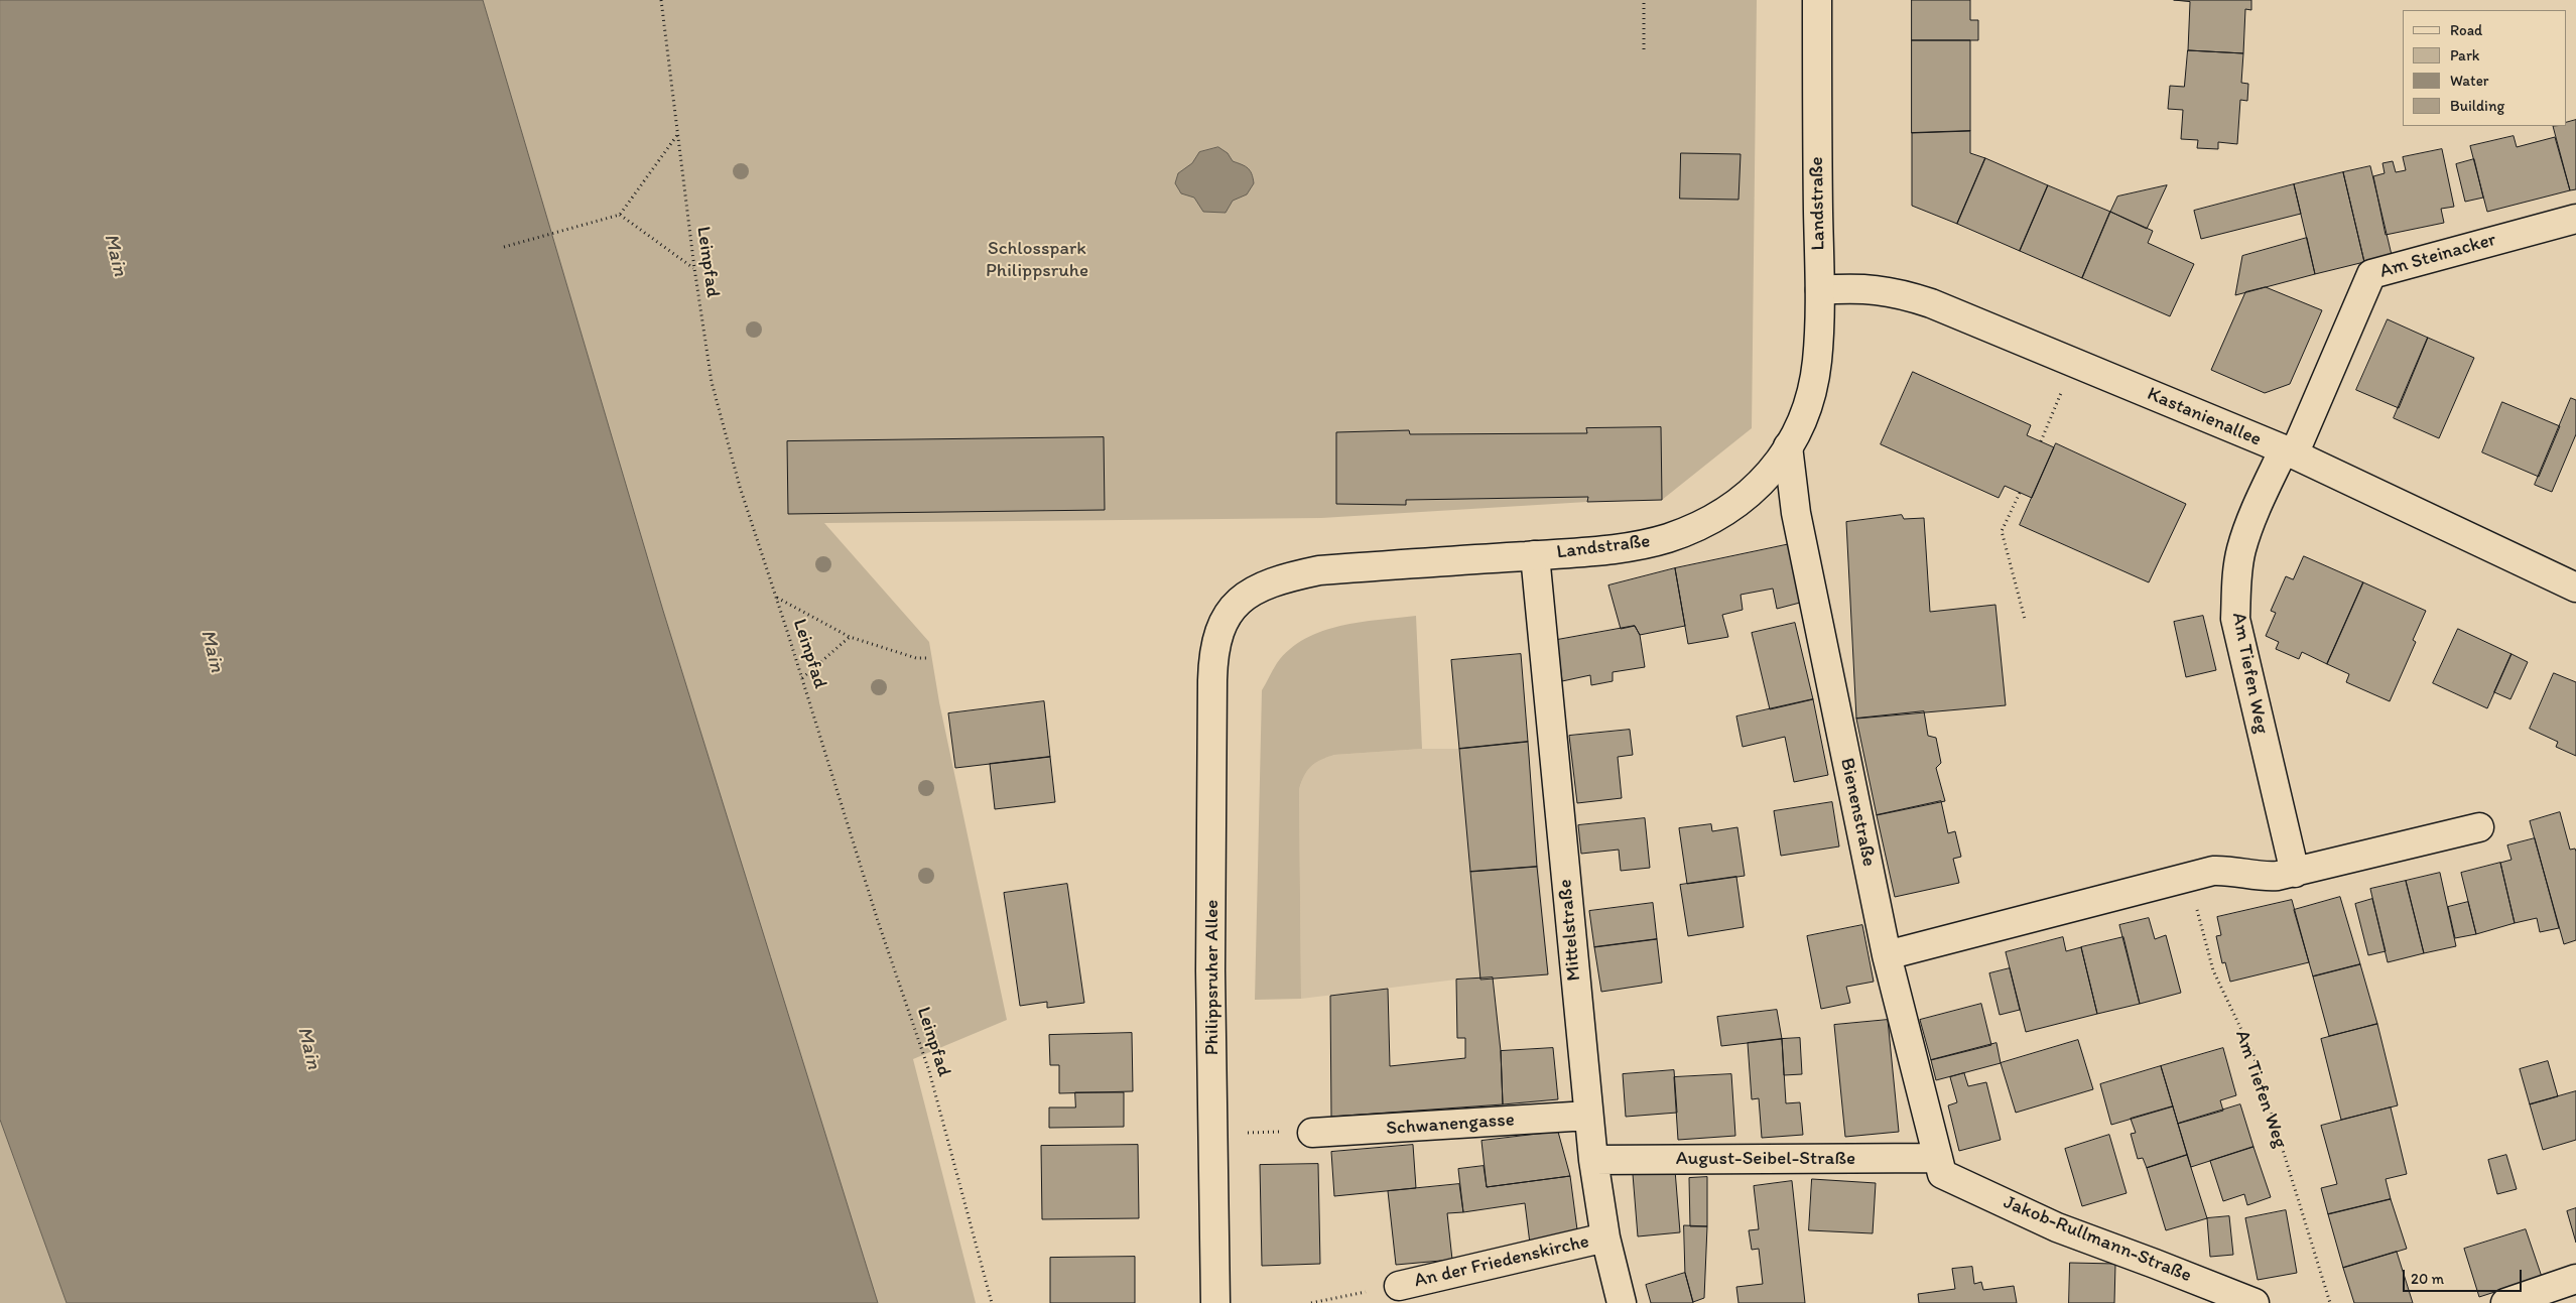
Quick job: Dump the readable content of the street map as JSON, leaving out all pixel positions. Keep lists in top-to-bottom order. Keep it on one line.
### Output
{"streets":{"street":["Landstraße","Am Steinacker","Kastanienallee","Am Tiefen Weg","Bienenstraße","Mittelstraße","Philippsruher Allee","Schwanengasse","August-Seibel-Straße","Jakob-Rullmann-Straße","An der Friedenskirche"],"path":["Leinpfad"]},"crossings":[["Landstraße","Kastanienallee"],["Landstraße","Bienenstraße"],["Landstraße","Mittelstraße"],["Landstraße","Philippsruher Allee"],["Am Steinacker","Kastanienallee"],["Am Steinacker","Am Tiefen Weg"],["Kastanienallee","Am Tiefen Weg"],["Bienenstraße","August-Seibel-Straße"],["Bienenstraße","Jakob-Rullmann-Straße"],["Mittelstraße","Schwanengasse"],["Mittelstraße","August-Seibel-Straße"],["Mittelstraße","An der Friedenskirche"],["August-Seibel-Straße","Jakob-Rullmann-Straße"]],"water":["Main"],"parks":["Schlosspark Philippsruhe"],"legend":["Road","Park","Water","Building"],"scale_bar":"20 m"}
